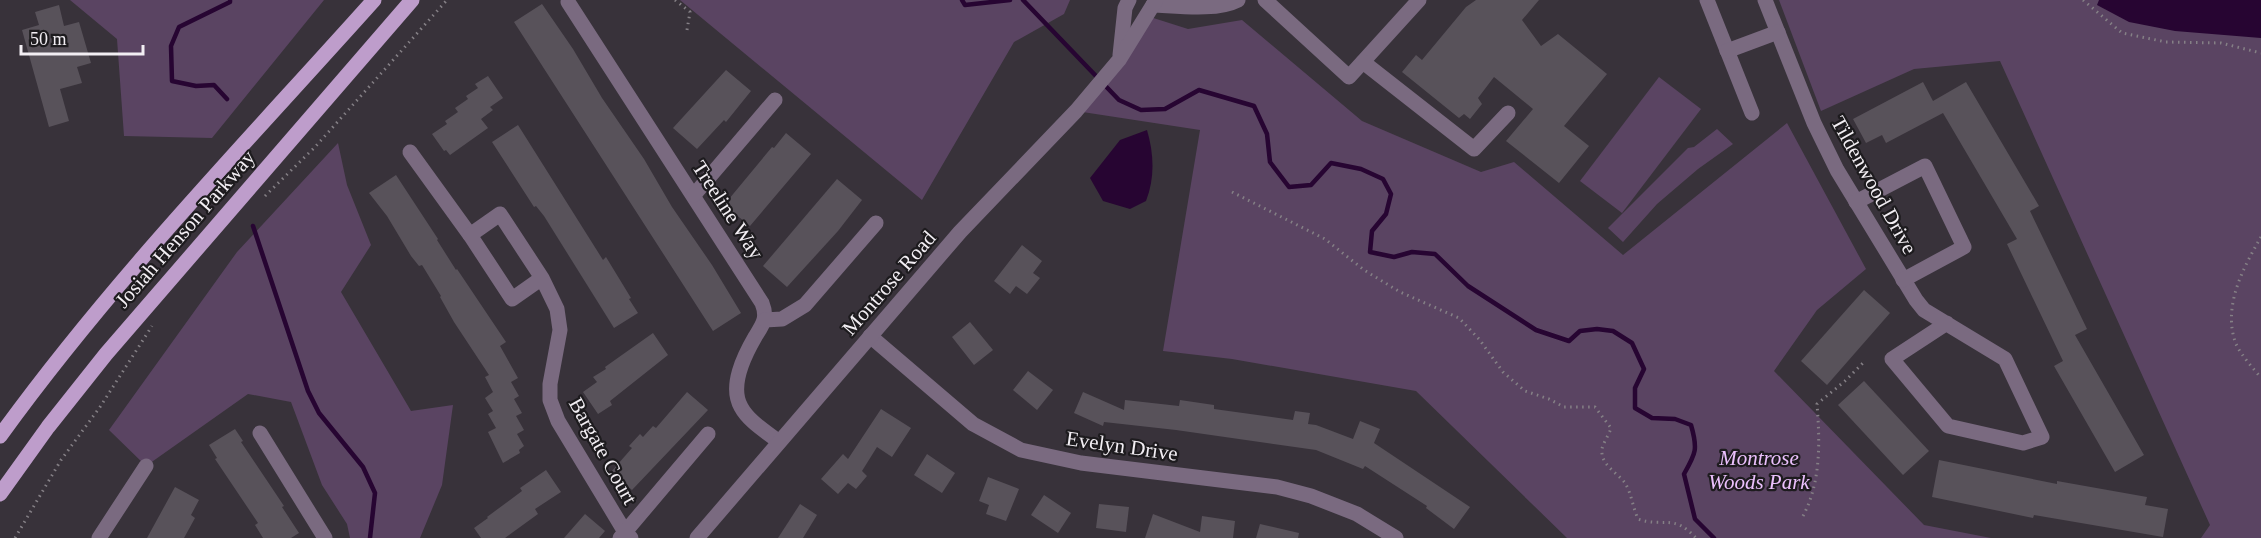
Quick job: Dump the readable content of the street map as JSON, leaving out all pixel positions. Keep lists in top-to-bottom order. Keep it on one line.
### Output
{"streets":{"main road":["Josiah Henson Parkway"],"street":["Tildenwood Drive","Treeline Way","Montrose Road","Evelyn Drive","Bargate Court"]},"crossings":[["Montrose Road","Evelyn Drive"]],"parks":["Montrose Woods Park"],"scale_bar":"50 m"}
